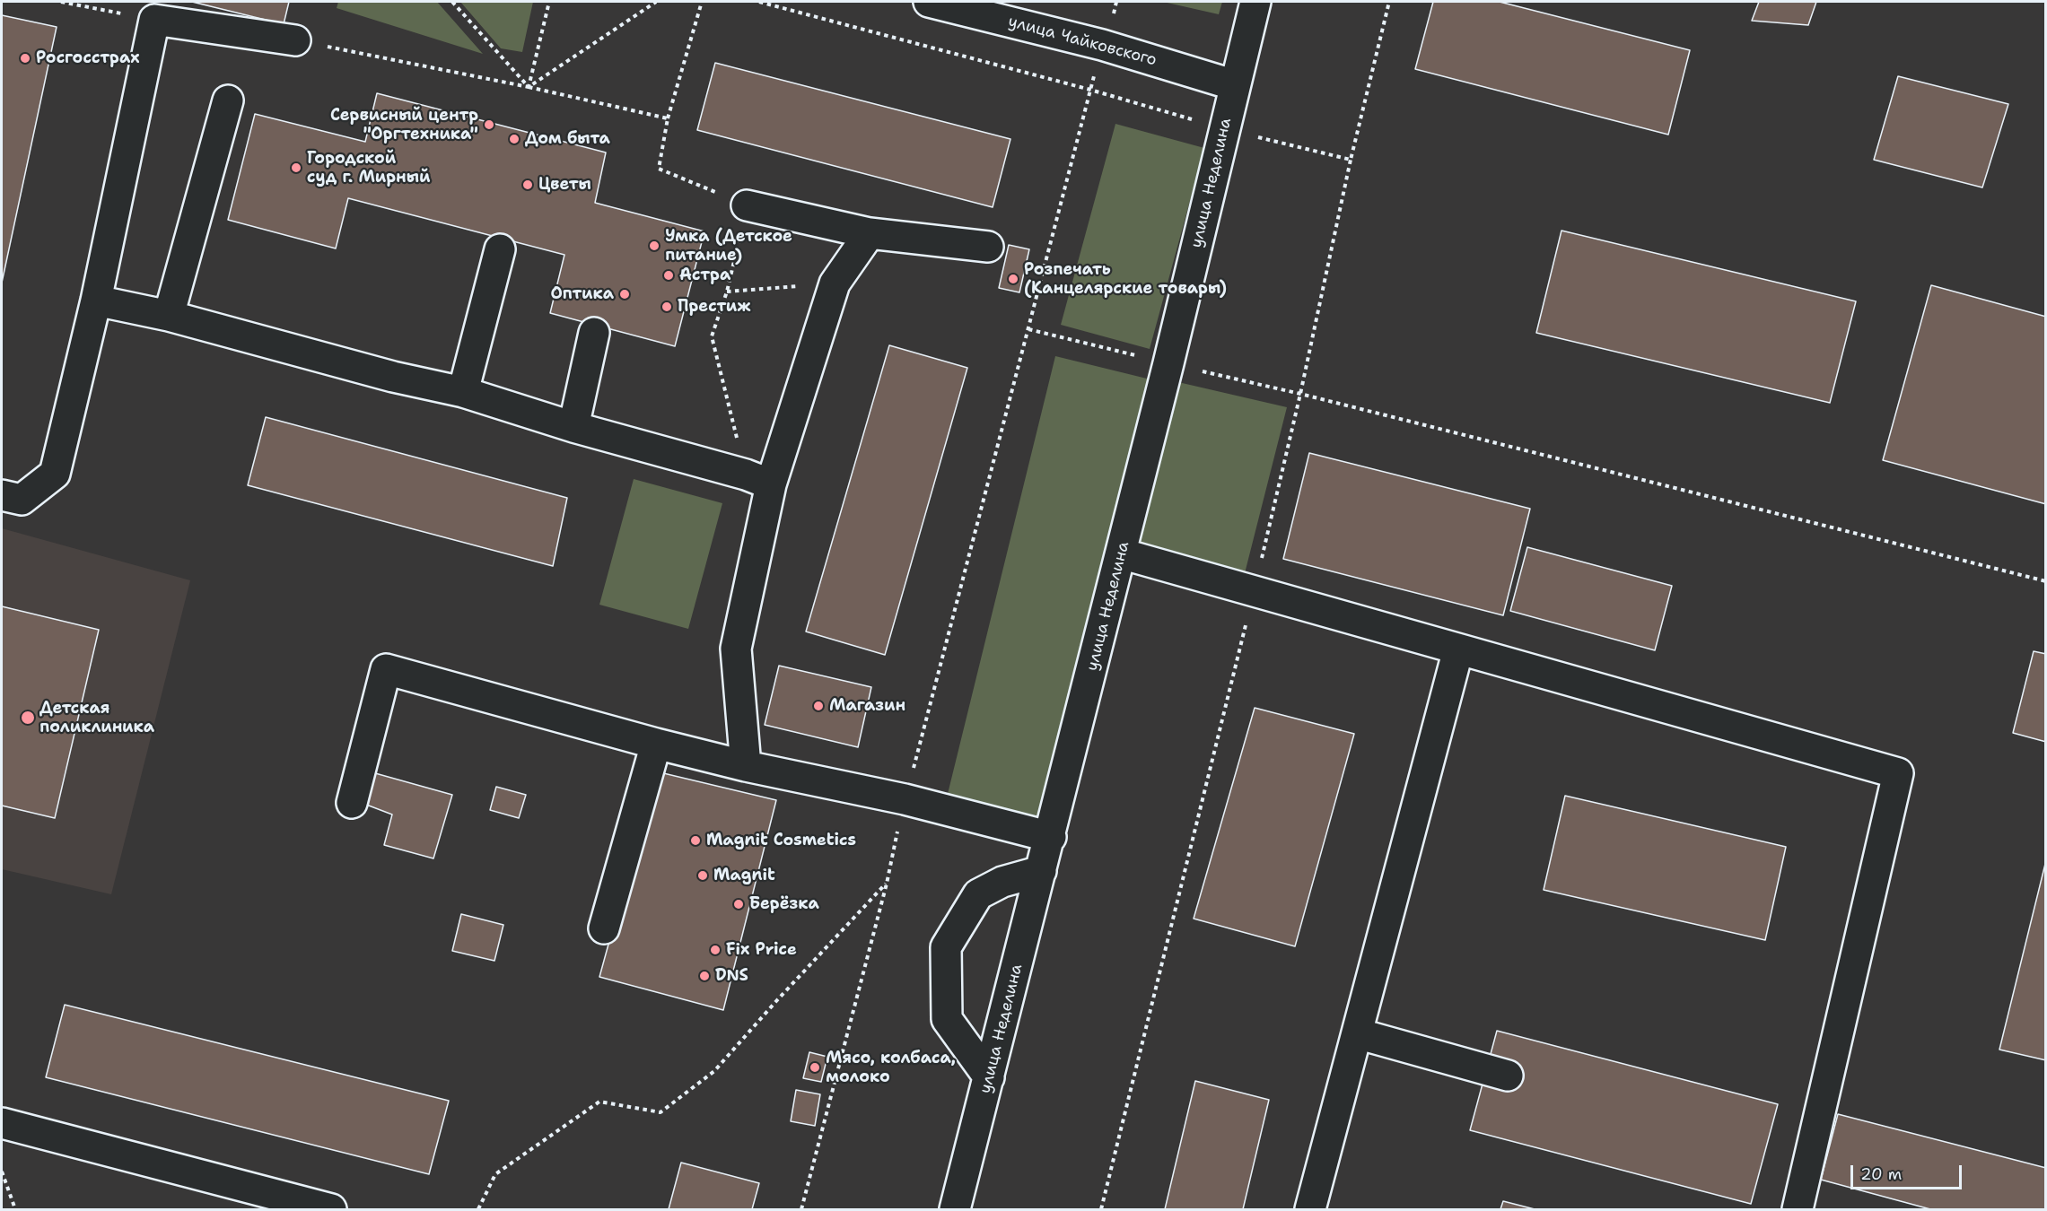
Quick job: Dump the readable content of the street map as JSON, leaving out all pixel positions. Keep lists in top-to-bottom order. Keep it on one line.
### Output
{"streets":{"street":["улица Чайковского","улица Неделина"]},"crossings":[["улица Чайковского","улица Неделина"]],"places":["Росгосстрах","Сервисный центр \"Оргтехника\"","Дом быта","Городской суд г. Мирный","Цветы","Умка (Детское питание)","Астра","Розпечать (Канцелярские товары)","Оптика","Престиж","Магазин","Детская поликлиника","Magnit Cosmetics","Magnit","Берёзка","Fix Price","DNS","Мясо, колбаса, молоко"],"scale_bar":"20 m"}
